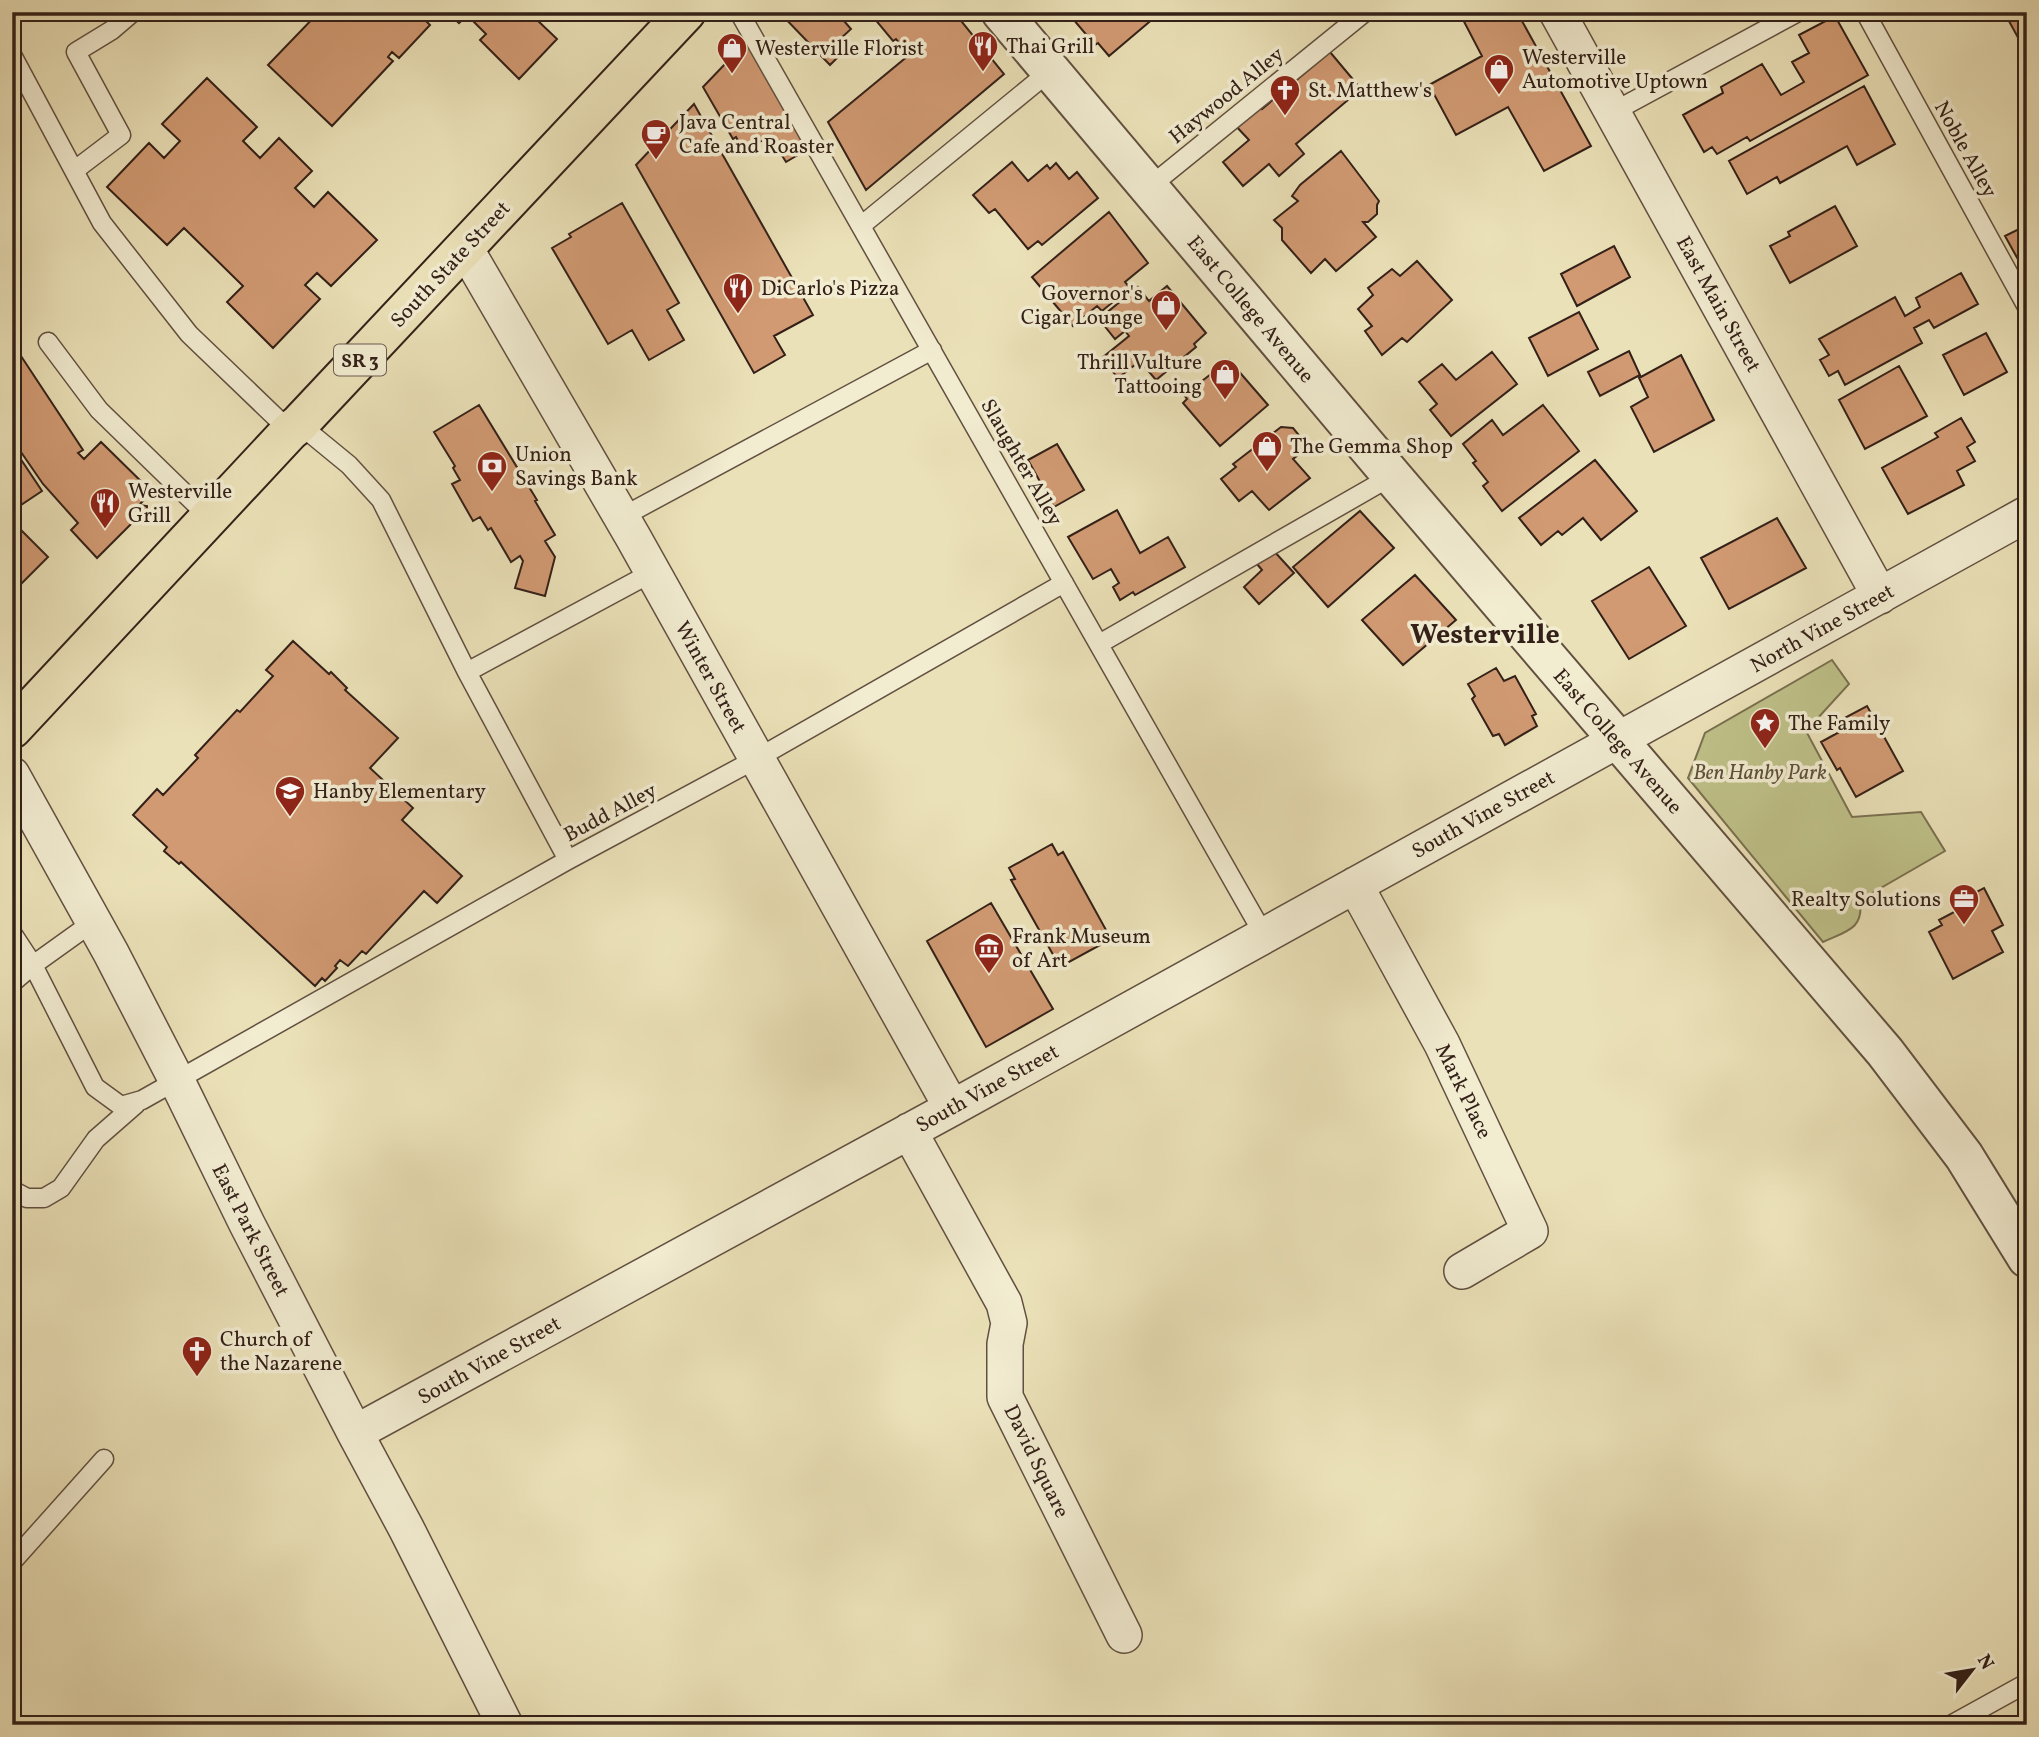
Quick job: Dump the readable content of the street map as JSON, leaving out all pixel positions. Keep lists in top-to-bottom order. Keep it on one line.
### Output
{"streets":{"main road":["South State Street","SR 3"],"street":["East Main Street","East College Avenue","North Vine Street","Winter Street","South Vine Street","Mark Place","East Park Street","David Square"],"lane":["Haywood Alley","Noble Alley","Slaughter Alley","Budd Alley"]},"crossings":[["Haywood Alley","East College Avenue"],["South State Street","Winter Street"],["East Main Street","North Vine Street"],["East College Avenue","North Vine Street"],["East College Avenue","South Vine Street"],["Slaughter Alley","Budd Alley"],["Slaughter Alley","South Vine Street"],["North Vine Street","South Vine Street"],["Winter Street","Budd Alley"],["Winter Street","South Vine Street"],["Budd Alley","East Park Street"],["South Vine Street","Mark Place"],["South Vine Street","East Park Street"],["South Vine Street","David Square"]],"districts":["Westerville"],"parks":["Ben Hanby Park"],"places":{"restaurant":["Thai Grill","DiCarlo's Pizza","Westerville Grill"],"shop":["Westerville Florist","Westerville Automotive Uptown","Governor's Cigar Lounge","Thrill Vulture Tattooing","The Gemma Shop"],"church":["St. Matthew's","Church of the Nazarene"],"cafe":["Java Central Cafe and Roaster"],"bank":["Union Savings Bank"],"place":["The Family"],"school or university":["Hanby Elementary"],"office":["Realty Solutions"],"museum":["Frank Museum of Art"]},"north":"top right"}
